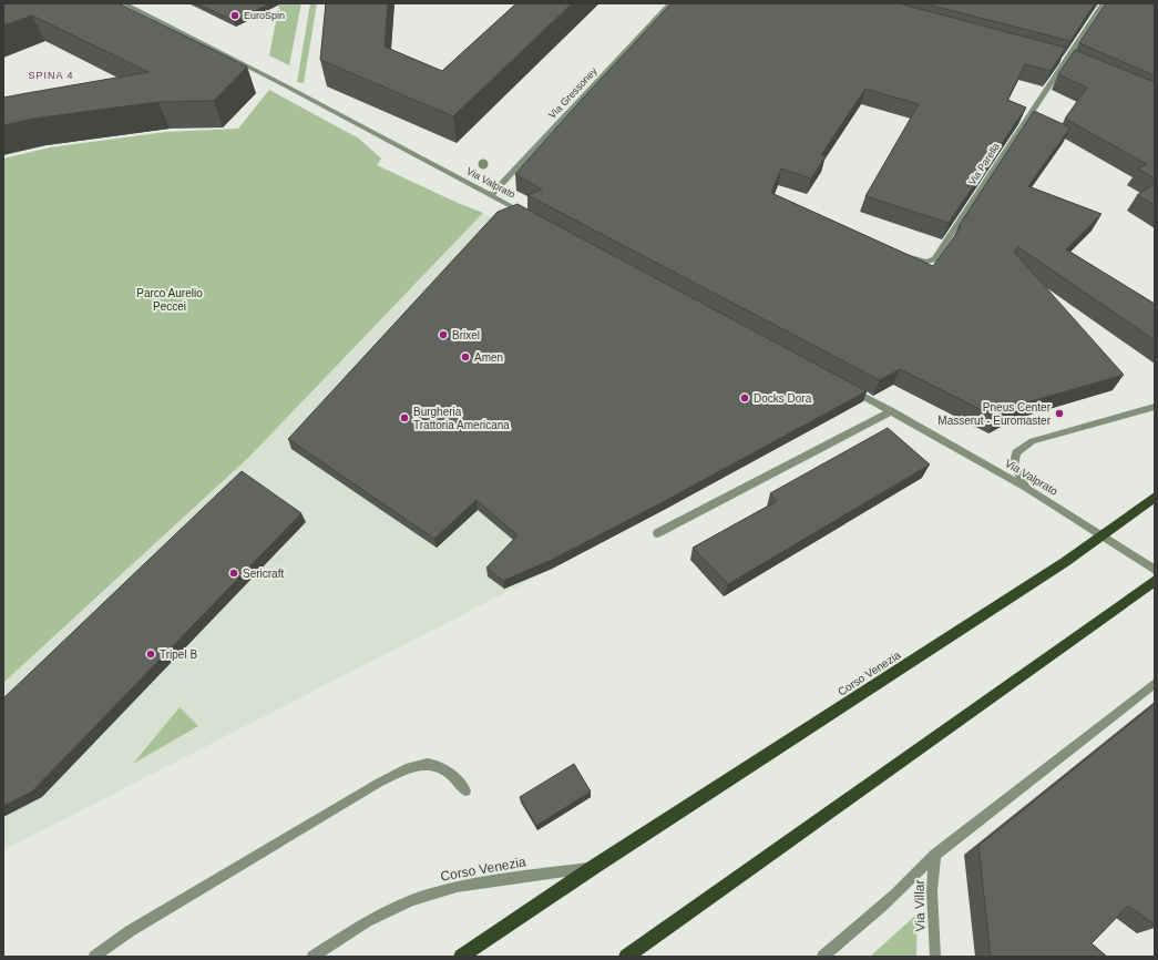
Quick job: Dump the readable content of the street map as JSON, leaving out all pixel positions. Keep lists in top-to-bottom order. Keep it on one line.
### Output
{"streets":{"main road":["Corso Venezia"],"street":["Via Gressoney","Via Parella","Via Valprato","Via Villar"]},"crossings":[["Via Gressoney","Via Valprato"],["Via Valprato","Corso Venezia"]],"districts":["SPINA 4"],"parks":["Parco Aurelio Peccei"],"places":["EuroSpin","Brixel","Amen","Docks Dora","Pneus Center Masserut - Euromaster","Burgheria Trattoria Americana","Sericraft","Tripel B"]}
